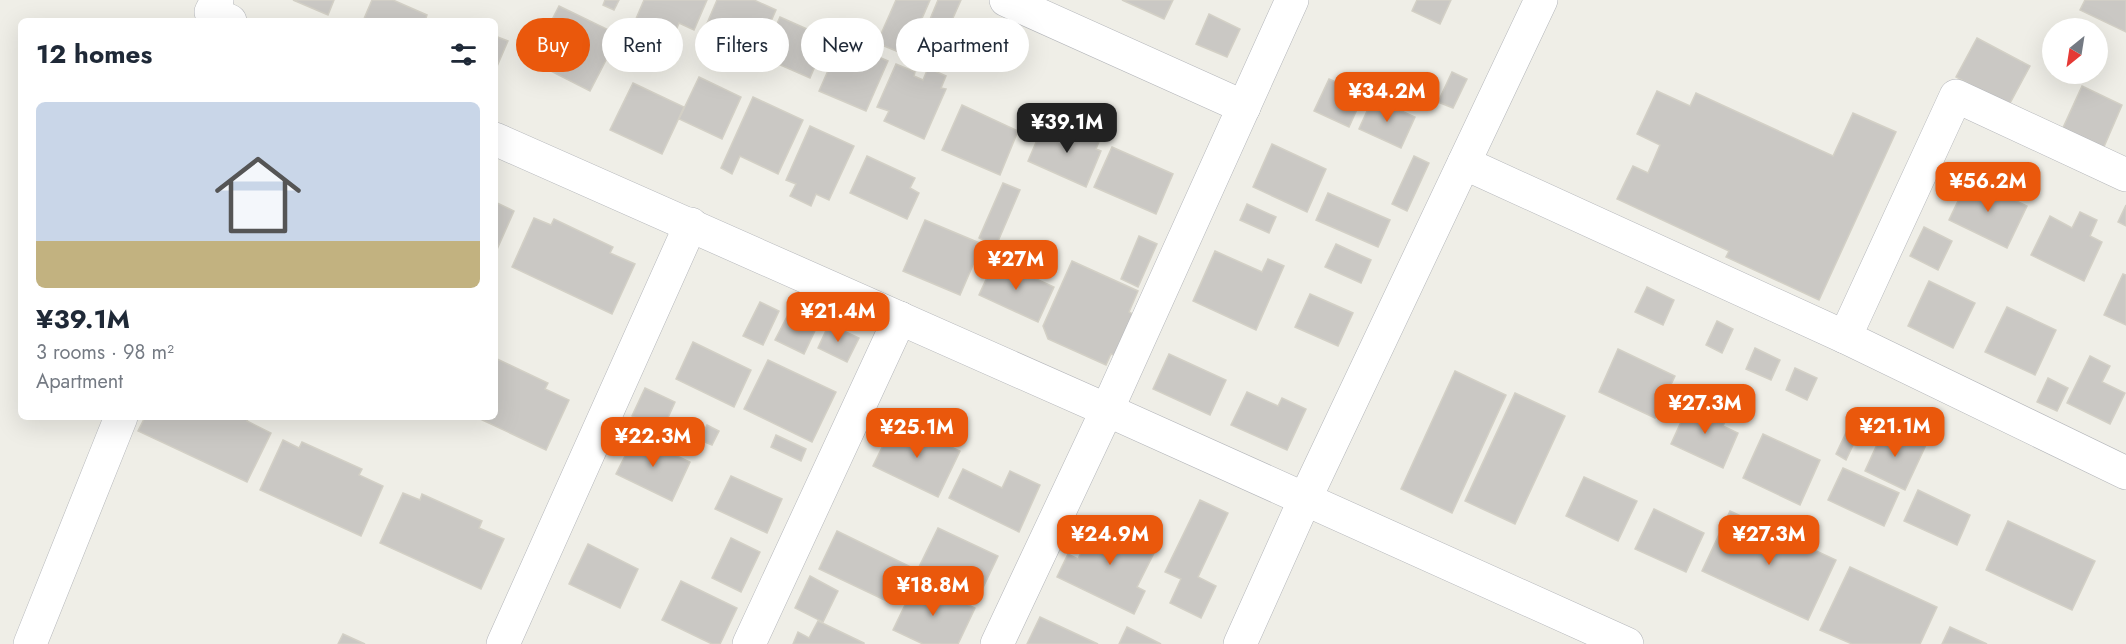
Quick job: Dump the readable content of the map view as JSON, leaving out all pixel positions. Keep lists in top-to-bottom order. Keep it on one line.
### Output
{"north":"bottom left","page":{"chip":["Buy","Rent","Filters","New","Apartment"],"heading":"12 homes","price":["¥34.2M","¥39.1M","¥56.2M","¥27M","¥21.4M","¥27.3M","¥21.1M","¥25.1M","¥22.3M","¥24.9M","¥27.3M","¥18.8M"],"list":[{"name":"¥39.1M","note":"3 rooms · 98 m² · Apartment"}]}}
